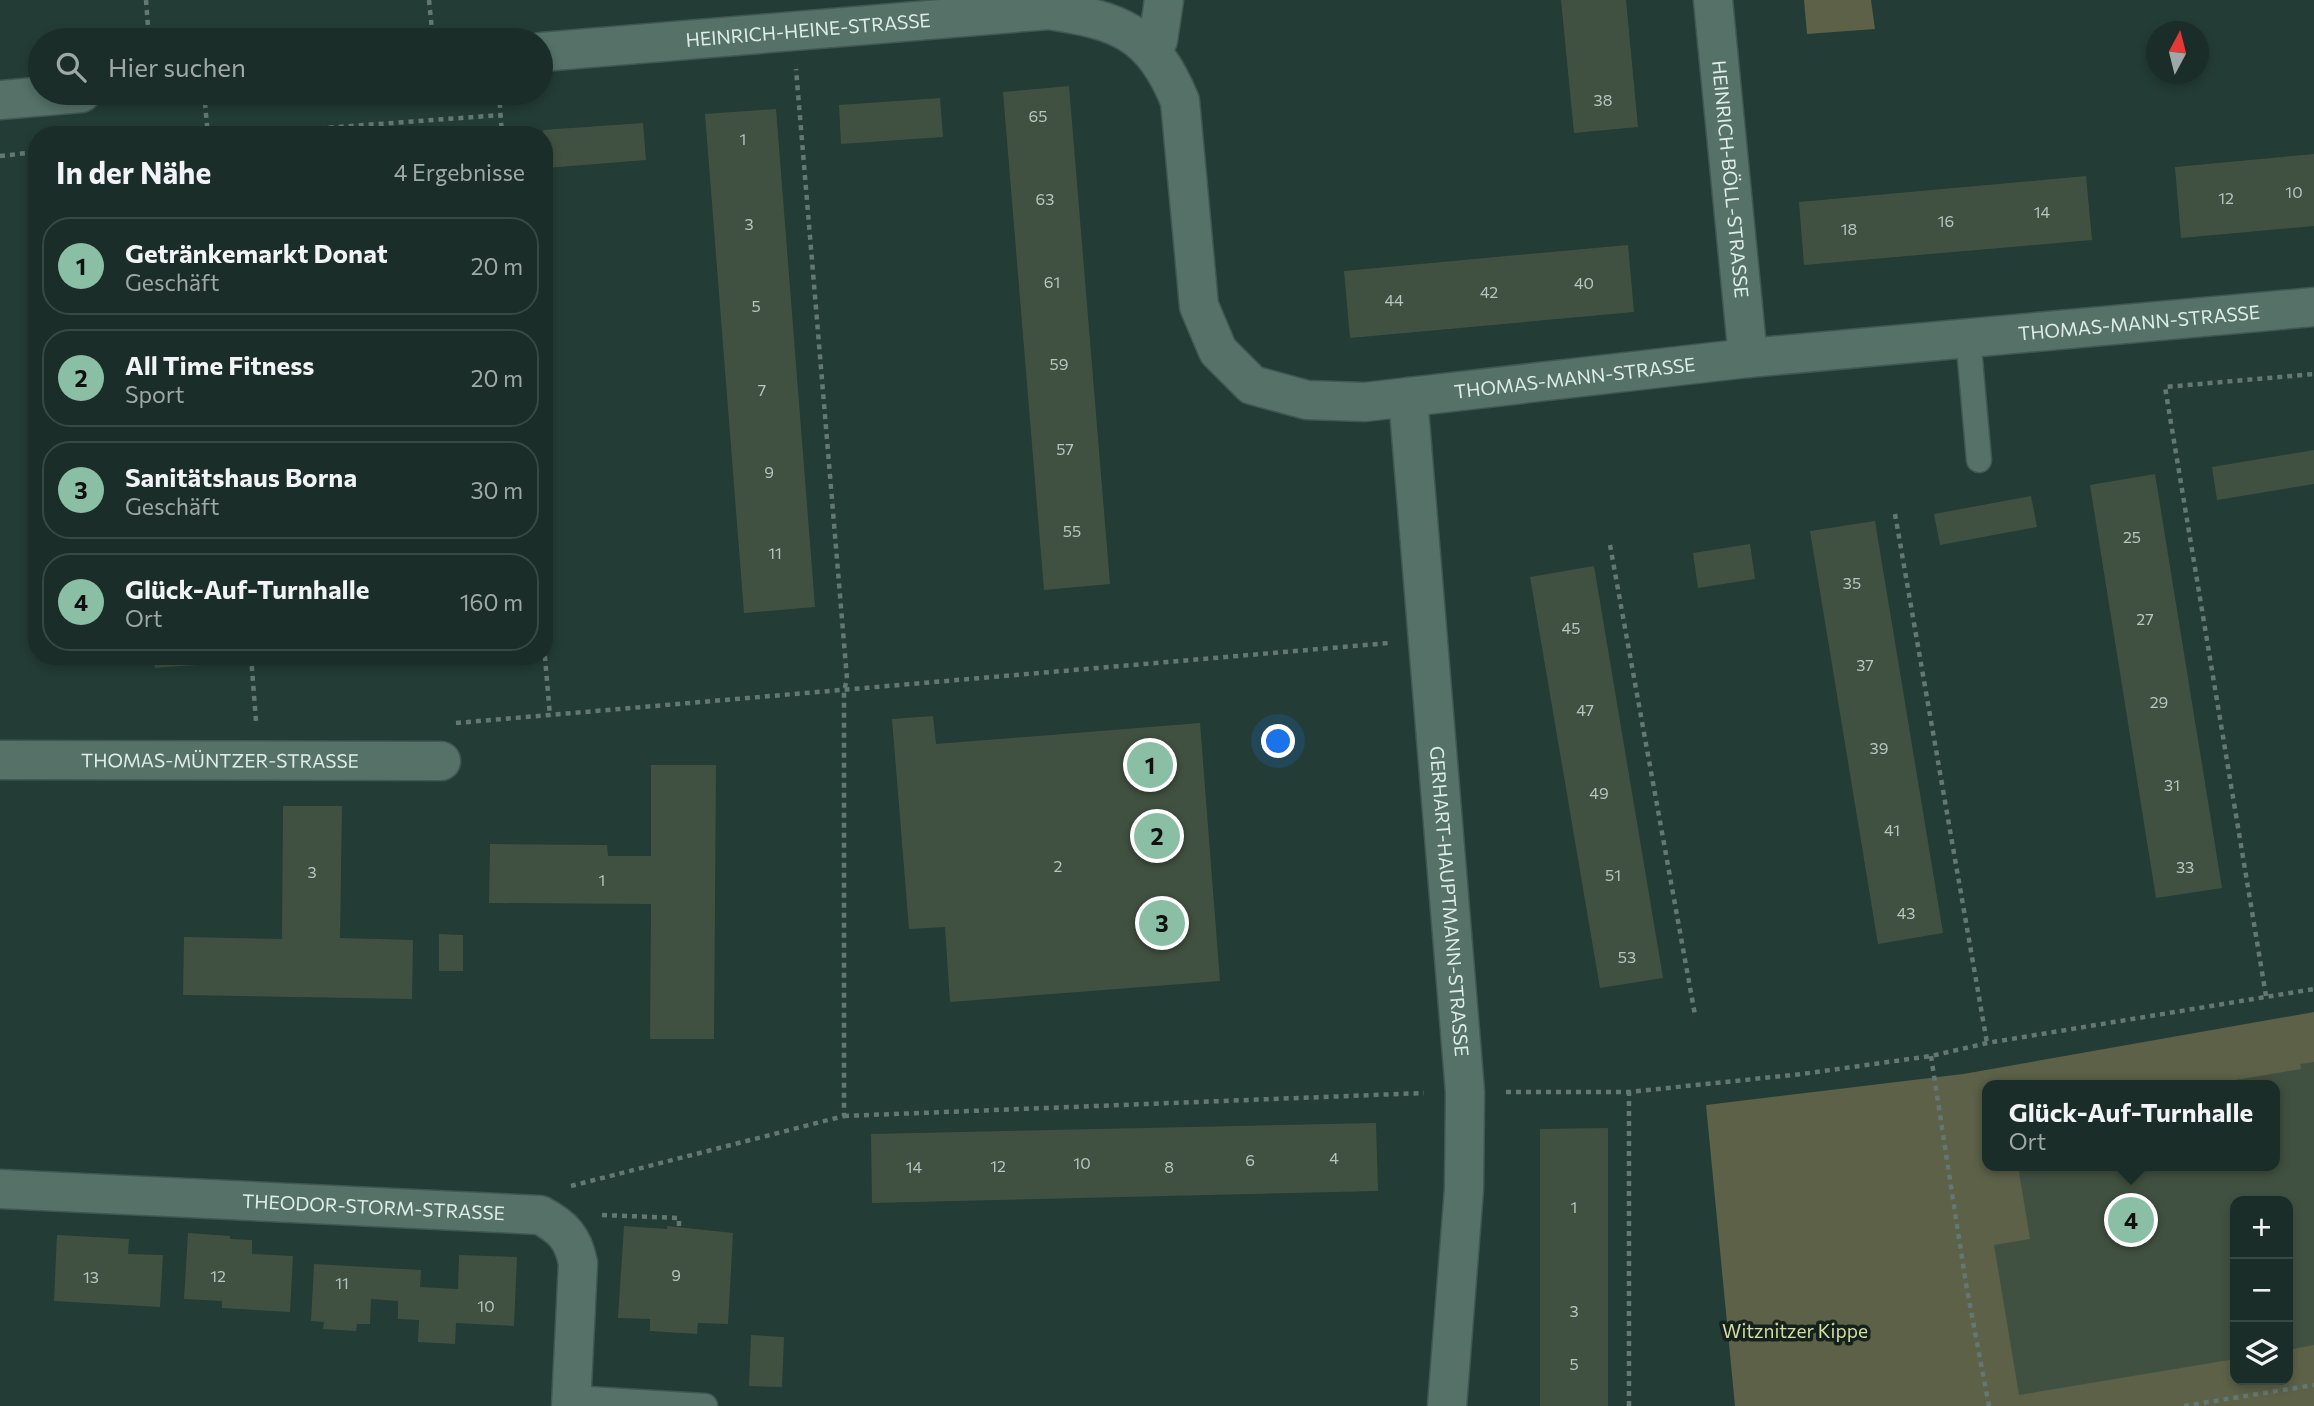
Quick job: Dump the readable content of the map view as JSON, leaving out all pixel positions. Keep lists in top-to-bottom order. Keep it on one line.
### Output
{"streets":{"street":["HEINRICH-HEINE-STRASSE","HEINRICH-BÖLL-STRASSE","THOMAS-MANN-STRASSE","THOMAS-MÜNTZER-STRASSE","GERHART-HAUPTMANN-STRASSE","THEODOR-STORM-STRASSE"]},"crossings":[["HEINRICH-HEINE-STRASSE","THOMAS-MANN-STRASSE"],["HEINRICH-BÖLL-STRASSE","THOMAS-MANN-STRASSE"],["THOMAS-MANN-STRASSE","GERHART-HAUPTMANN-STRASSE"]],"parks":["Witznitzer Kippe"],"house_numbers":["38","65","1","10","12","63","14","16","3","18","61","40","42","44","5","59","7","57","9","55","25","11","35","27","45","37","29","47","39","31","49","41","2","33","3","51","1","43","53","4","6","10","12","14","8","1","9","12","13","11","10","3","5"],"north":"top","page":{"search":"Hier suchen","heading":["In der Nähe","4 Ergebnisse"],"list":[{"mark":"1","name":"Getränkemarkt Donat","note":"Geschäft","value":"20 m"},{"mark":"2","name":"All Time Fitness","note":"Sport","value":"20 m"},{"mark":"3","name":"Sanitätshaus Borna","note":"Geschäft","value":"30 m"},{"mark":"4","name":"Glück-Auf-Turnhalle","note":"Ort","value":"160 m"}],"pins":["1","2","3","4"],"popup":["Glück-Auf-Turnhalle","Ort"],"map_buttons":["+","−"]}}
